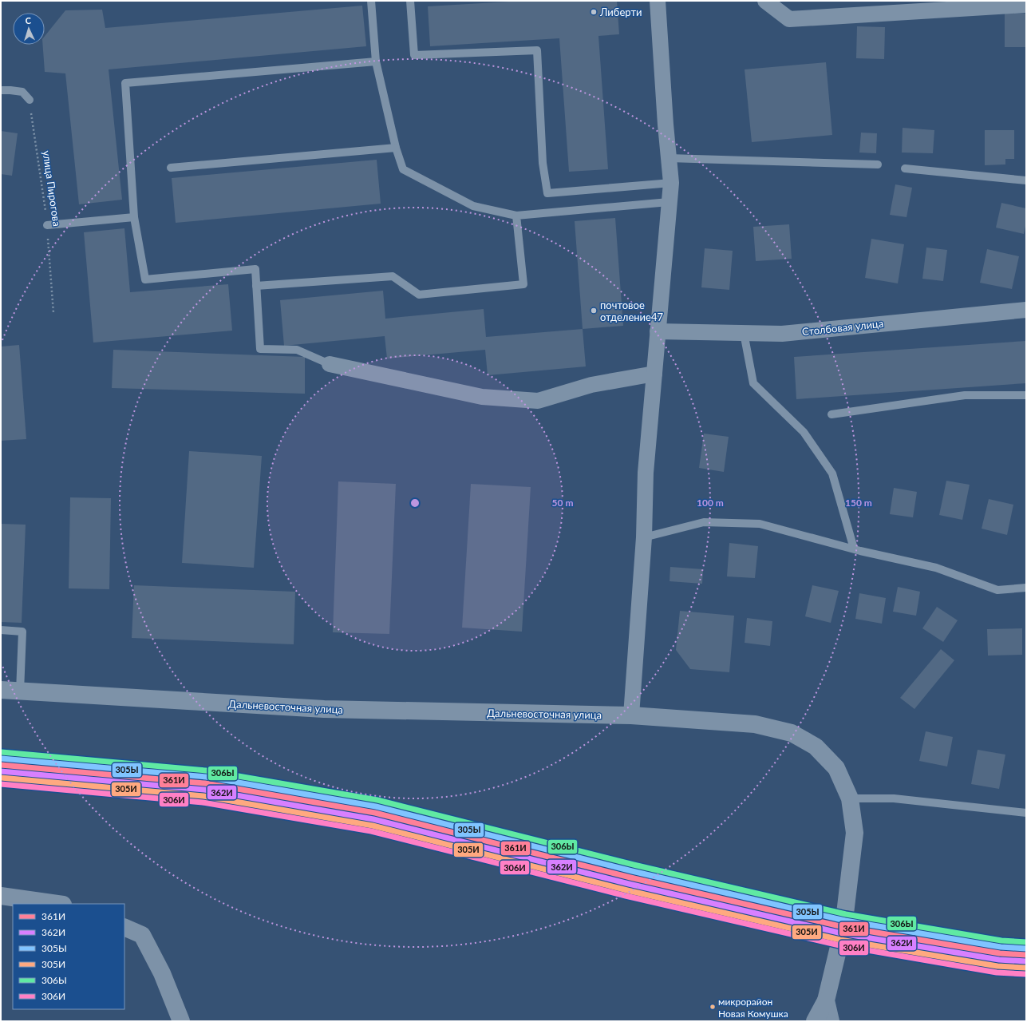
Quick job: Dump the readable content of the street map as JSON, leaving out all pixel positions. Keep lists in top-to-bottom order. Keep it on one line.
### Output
{"streets":{"street":["Столбовая улица","Дальневосточная улица"],"path":["улица Пирогова"]},"places":["Либерти","почтовое отделение47","микрорайон Новая Комушка"],"lines":["transit line 306Ы","transit line 305Ы","transit line 361И","transit line 362И","transit line 305И","transit line 306И"],"legend":["361И","362И","305Ы","305И","306Ы","306И"],"north":"top","rings":["50 m","100 m","150 m"]}
